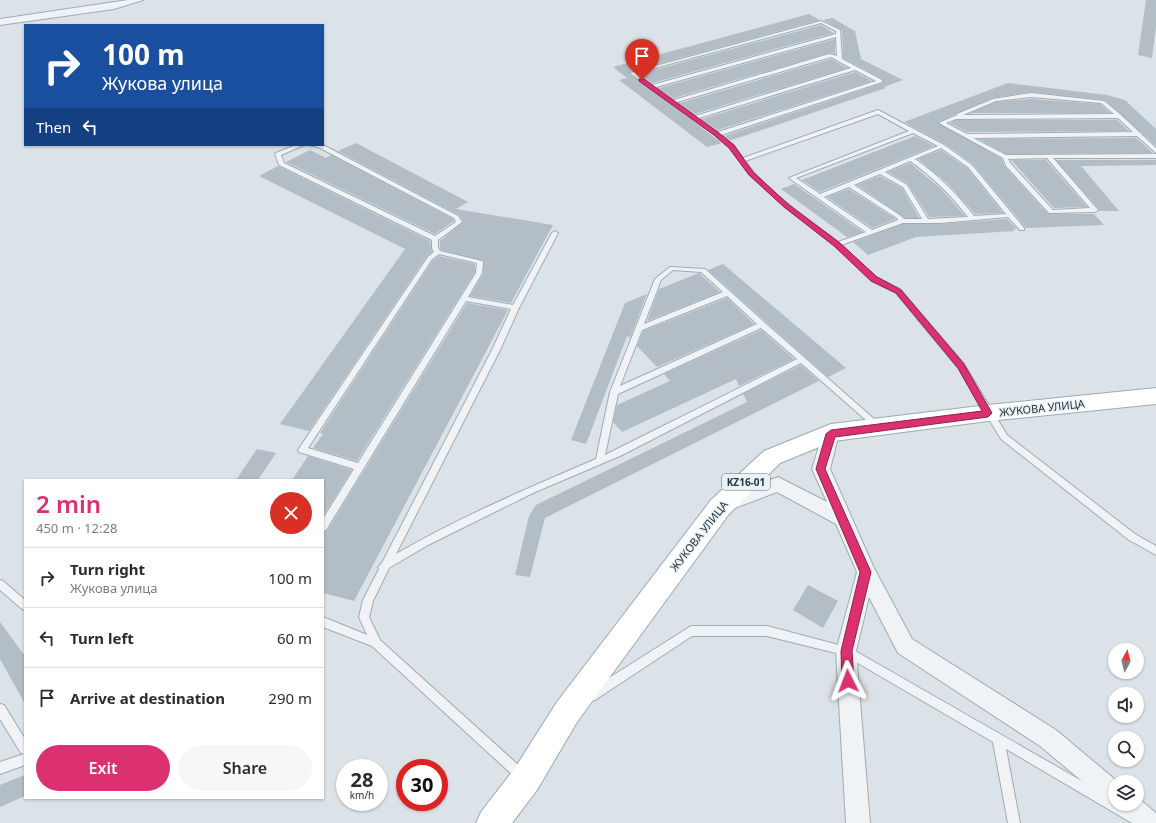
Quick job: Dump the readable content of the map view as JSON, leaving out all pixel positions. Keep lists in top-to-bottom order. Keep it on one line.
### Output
{"streets":{"main road":["ЖУКОВА УЛИЦА","KZ16-01"]},"north":"top","page":{"turn":["100 m","Жукова улица"],"then":"Then","heading":["2 min","450 m · 12:28"],"list":[{"name":"Turn right","note":"Жукова улица","value":"100 m"},{"name":"Turn left","value":"60 m"},{"name":"Arrive at destination","value":"290 m"}],"buttons":["Exit","Share"],"speed":"28 km/h","limit":"30"}}
